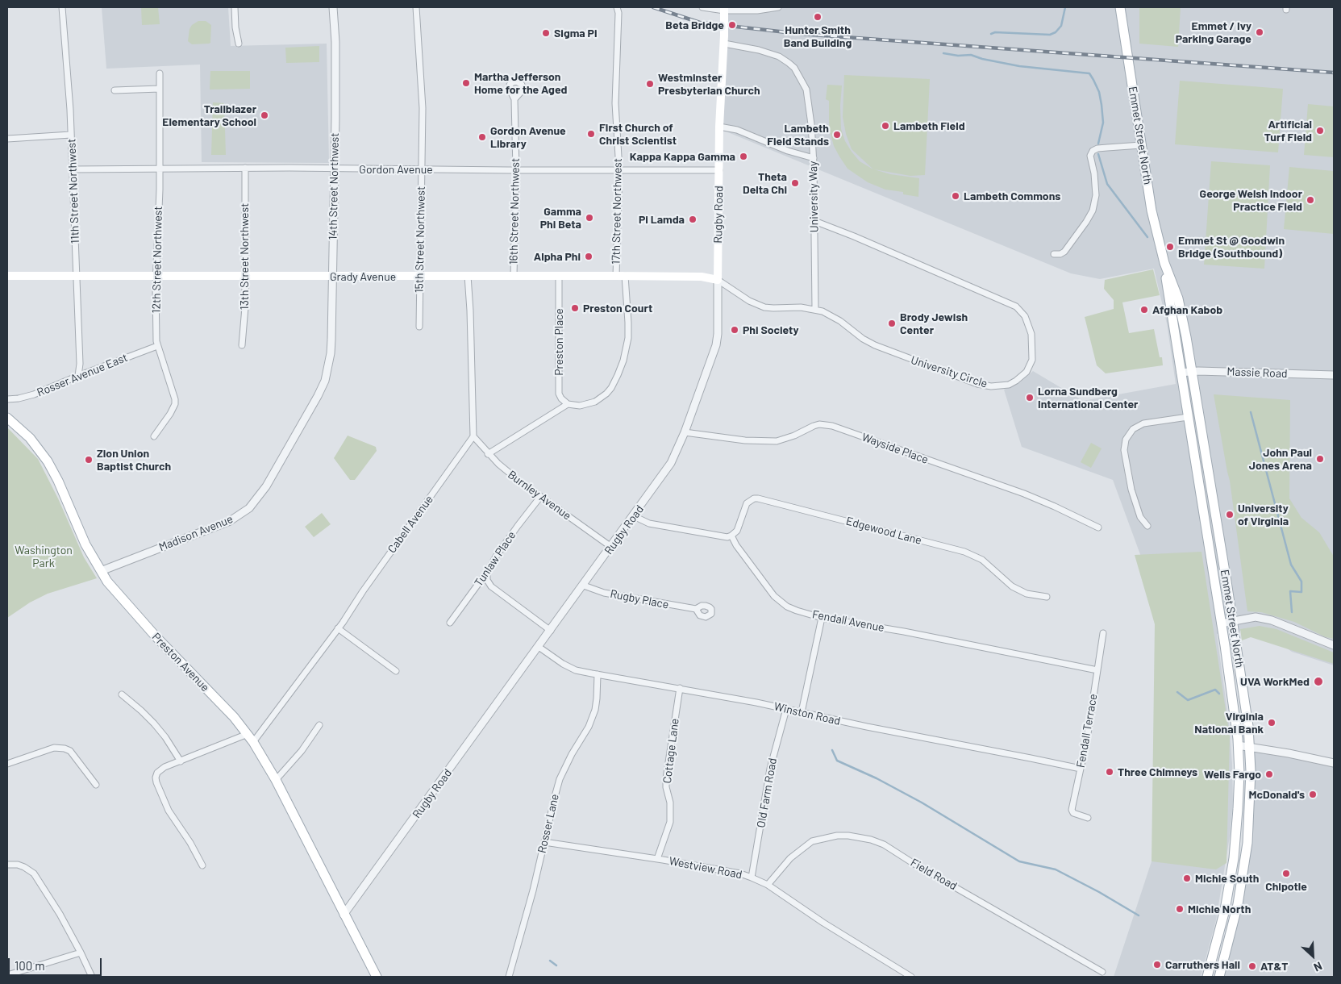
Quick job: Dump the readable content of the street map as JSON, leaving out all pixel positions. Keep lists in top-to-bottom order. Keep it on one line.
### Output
{"streets":{"main road":["Emmet Street North","Rugby Road","Grady Avenue","Preston Avenue"],"street":["Gordon Avenue","14th Street Northwest","11th Street Northwest","University Way","16th Street Northwest","17th Street Northwest","15th Street Northwest","13th Street Northwest","12th Street Northwest","Preston Place","University Circle","Massie Road","Rosser Avenue East","Wayside Place","Burnley Avenue","Cabell Avenue","Edgewood Lane","Madison Avenue","Tunlaw Place","Rugby Place","Fendall Avenue","Winston Road","Fendall Terrace","Cottage Lane","Old Farm Road","Rosser Lane","Westview Road","Field Road"]},"crossings":[["Emmet Street North","Massie Road"],["Gordon Avenue","14th Street Northwest"],["Gordon Avenue","11th Street Northwest"],["Gordon Avenue","16th Street Northwest"],["Gordon Avenue","17th Street Northwest"],["Gordon Avenue","Rugby Road"],["Gordon Avenue","15th Street Northwest"],["Gordon Avenue","13th Street Northwest"],["Gordon Avenue","12th Street Northwest"],["14th Street Northwest","Grady Avenue"],["14th Street Northwest","Madison Avenue"],["11th Street Northwest","Grady Avenue"],["11th Street Northwest","Rosser Avenue East"],["University Way","Rugby Road"],["University Way","University Circle"],["16th Street Northwest","Grady Avenue"],["17th Street Northwest","Grady Avenue"],["Rugby Road","Grady Avenue"],["Rugby Road","University Circle"],["Rugby Road","Wayside Place"],["Rugby Road","Burnley Avenue"],["Rugby Road","Rugby Place"],["Rugby Road","Preston Avenue"],["Rugby Road","Winston Road"],["15th Street Northwest","Grady Avenue"],["13th Street Northwest","Grady Avenue"],["12th Street Northwest","Grady Avenue"],["12th Street Northwest","Rosser Avenue East"],["Grady Avenue","Preston Place"],["Grady Avenue","University Circle"],["Burnley Avenue","Cabell Avenue"],["Burnley Avenue","Tunlaw Place"],["Cabell Avenue","Preston Avenue"],["Edgewood Lane","Fendall Avenue"],["Madison Avenue","Preston Avenue"],["Fendall Avenue","Fendall Terrace"],["Winston Road","Fendall Terrace"],["Winston Road","Cottage Lane"],["Winston Road","Old Farm Road"],["Winston Road","Rosser Lane"],["Cottage Lane","Westview Road"],["Old Farm Road","Westview Road"],["Rosser Lane","Westview Road"],["Westview Road","Field Road"]],"parks":["Washington Park"],"places":["Hunter Smith Band Building","Beta Bridge","Emmet / Ivy Parking Garage","Sigma Pi","Martha Jefferson Home for the Aged","Westminster Presbyterian Church","Trailblazer Elementary School","Lambeth Field","Artificial Turf Field","First Church of Christ Scientist","Lambeth Field Stands","Gordon Avenue Library","Kappa Kappa Gamma","Theta Delta Chi","Lambeth Commons","George Welsh Indoor Practice Field","Gamma Phi Beta","Pi Lamda","Emmet St @ Goodwin Bridge (Southbound)","Alpha Phi","Preston Court","Afghan Kabob","Brody Jewish Center","Phi Society","Lorna Sundberg International Center","John Paul Jones Arena","Zion Union Baptist Church","University of Virginia","UVA WorkMed","Virginia National Bank","Three Chimneys","Wells Fargo","McDonald's","Chipotle","Michie South","Michie North","Carruthers Hall","AT&T"],"scale_bar":"100 m","north":"bottom right"}
